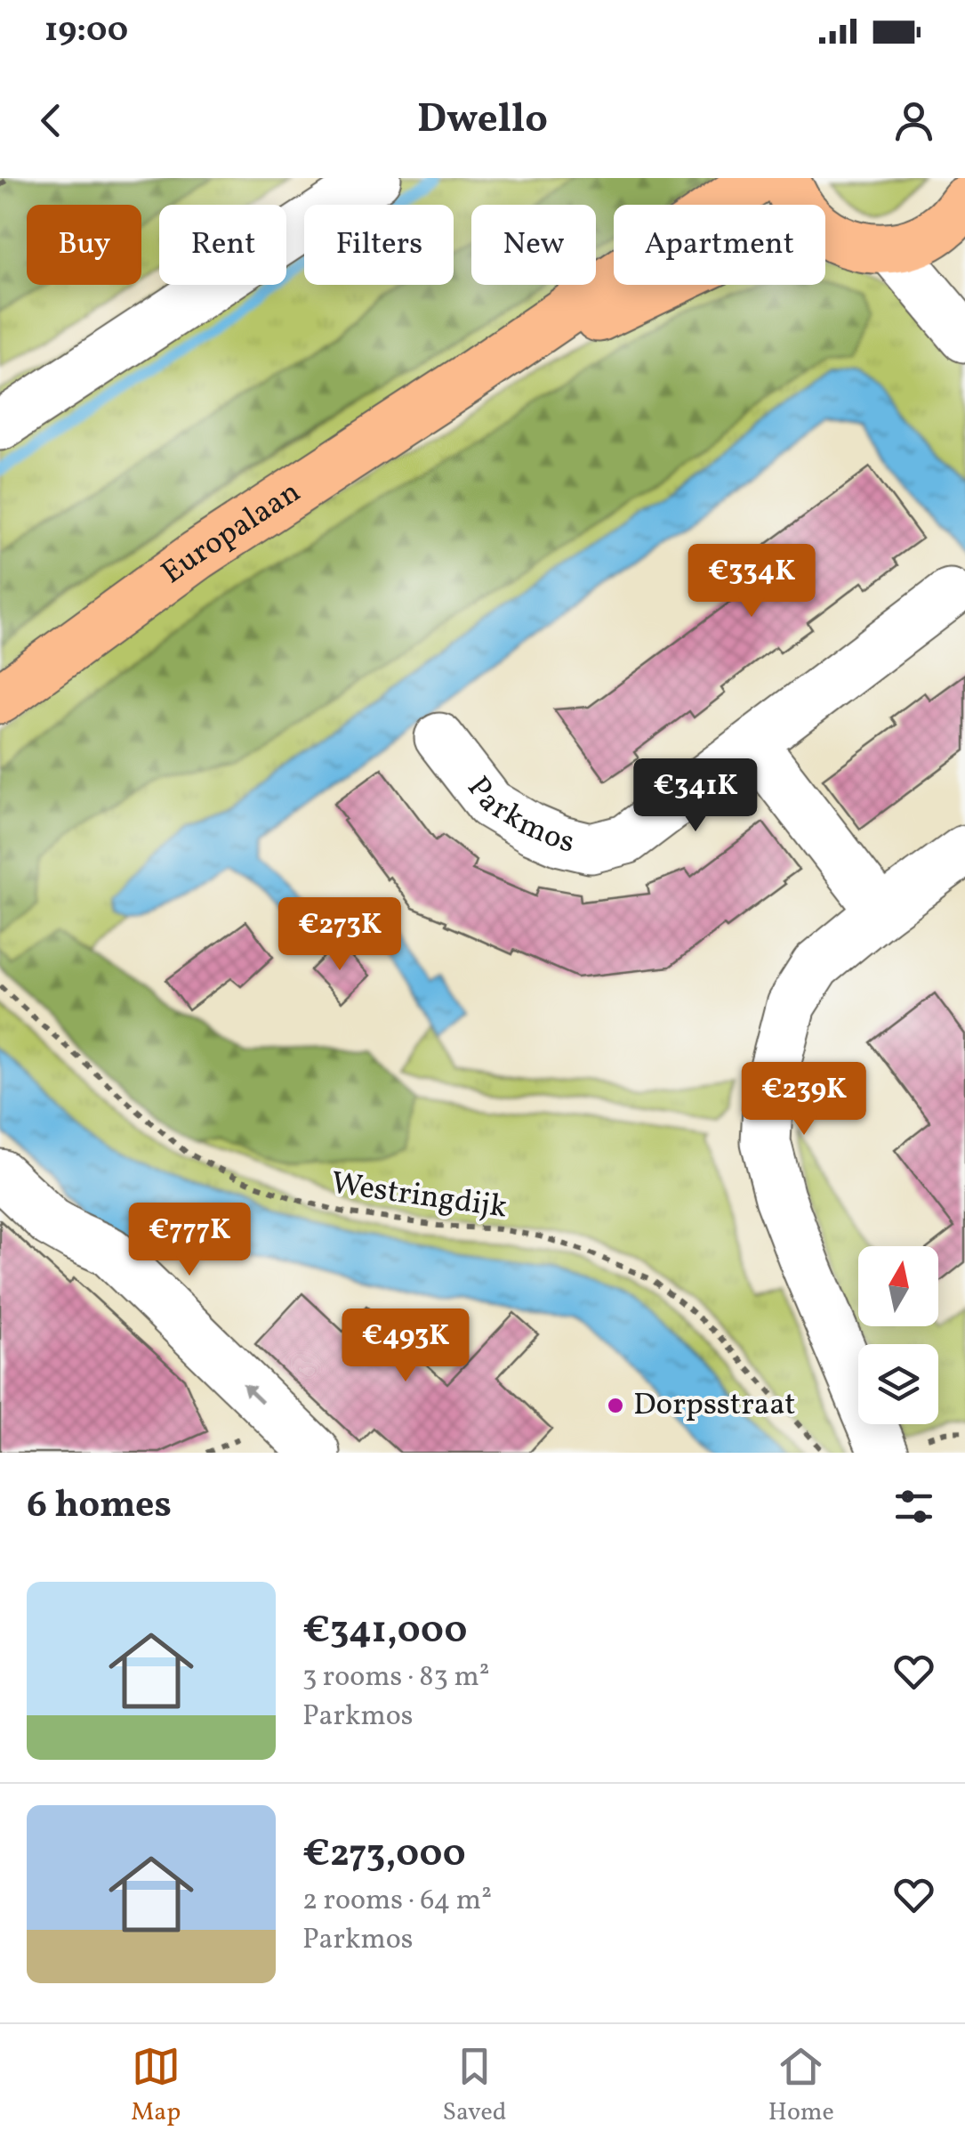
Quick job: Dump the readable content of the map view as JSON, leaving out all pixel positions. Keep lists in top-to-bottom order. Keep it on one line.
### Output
{"streets":{"main road":["Europalaan"],"street":["Parkmos"],"path":["Westringdijk"]},"places":["Dorpsstraat"],"north":"top","page":{"status":"19:00","header":"Dwello","chip":["Buy","Rent","Filters","New","Apartment"],"price":["€334K","€341K","€273K","€239K","€777K","€493K"],"heading":"6 homes","list":[{"name":"€341,000","note":"3 rooms · 83 m² · Parkmos"},{"name":"€273,000","note":"2 rooms · 64 m² · Parkmos"}],"tabs":["Map","Saved","Home"]}}
